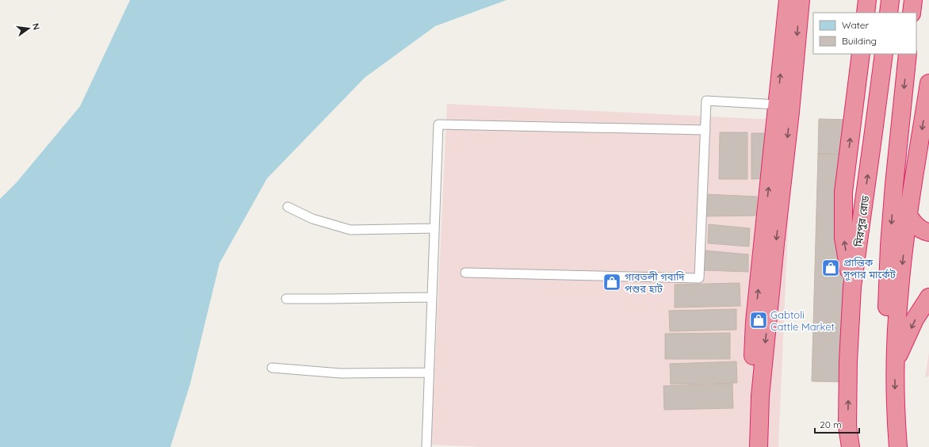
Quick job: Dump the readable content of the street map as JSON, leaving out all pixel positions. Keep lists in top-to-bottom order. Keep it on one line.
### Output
{"streets":{"highway":["মিরপুর রোড"]},"places":{"shop":["প্রান্তিক সুপার মার্কেট","গাবতলী গবাদি পশুর হাট","Gabtoli Cattle Market"]},"legend":["Water","Building"],"scale_bar":"20 m","north":"right"}
